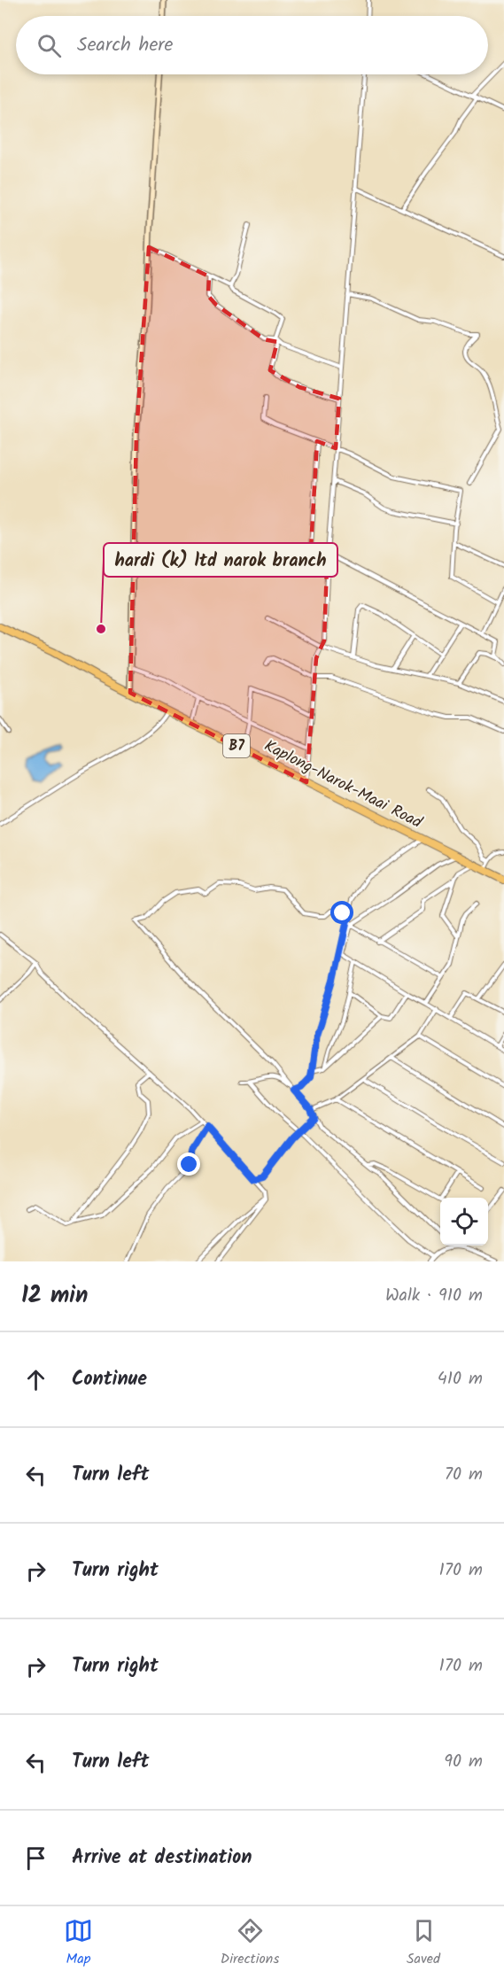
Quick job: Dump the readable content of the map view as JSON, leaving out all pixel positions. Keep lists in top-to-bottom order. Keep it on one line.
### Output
{"streets":{"highway":["B7","Kaplong-Narok-Maai Road"]},"places":["hardi (k) ltd narok branch"],"page":{"search":"Search here","heading":["12 min","Walk · 910 m"],"list":[["Continue","410 m"],["Turn left","70 m"],["Turn right","170 m"],["Turn right","170 m"],["Turn left","90 m"],"Arrive at destination"],"nav":["Map","Directions","Saved"]}}
